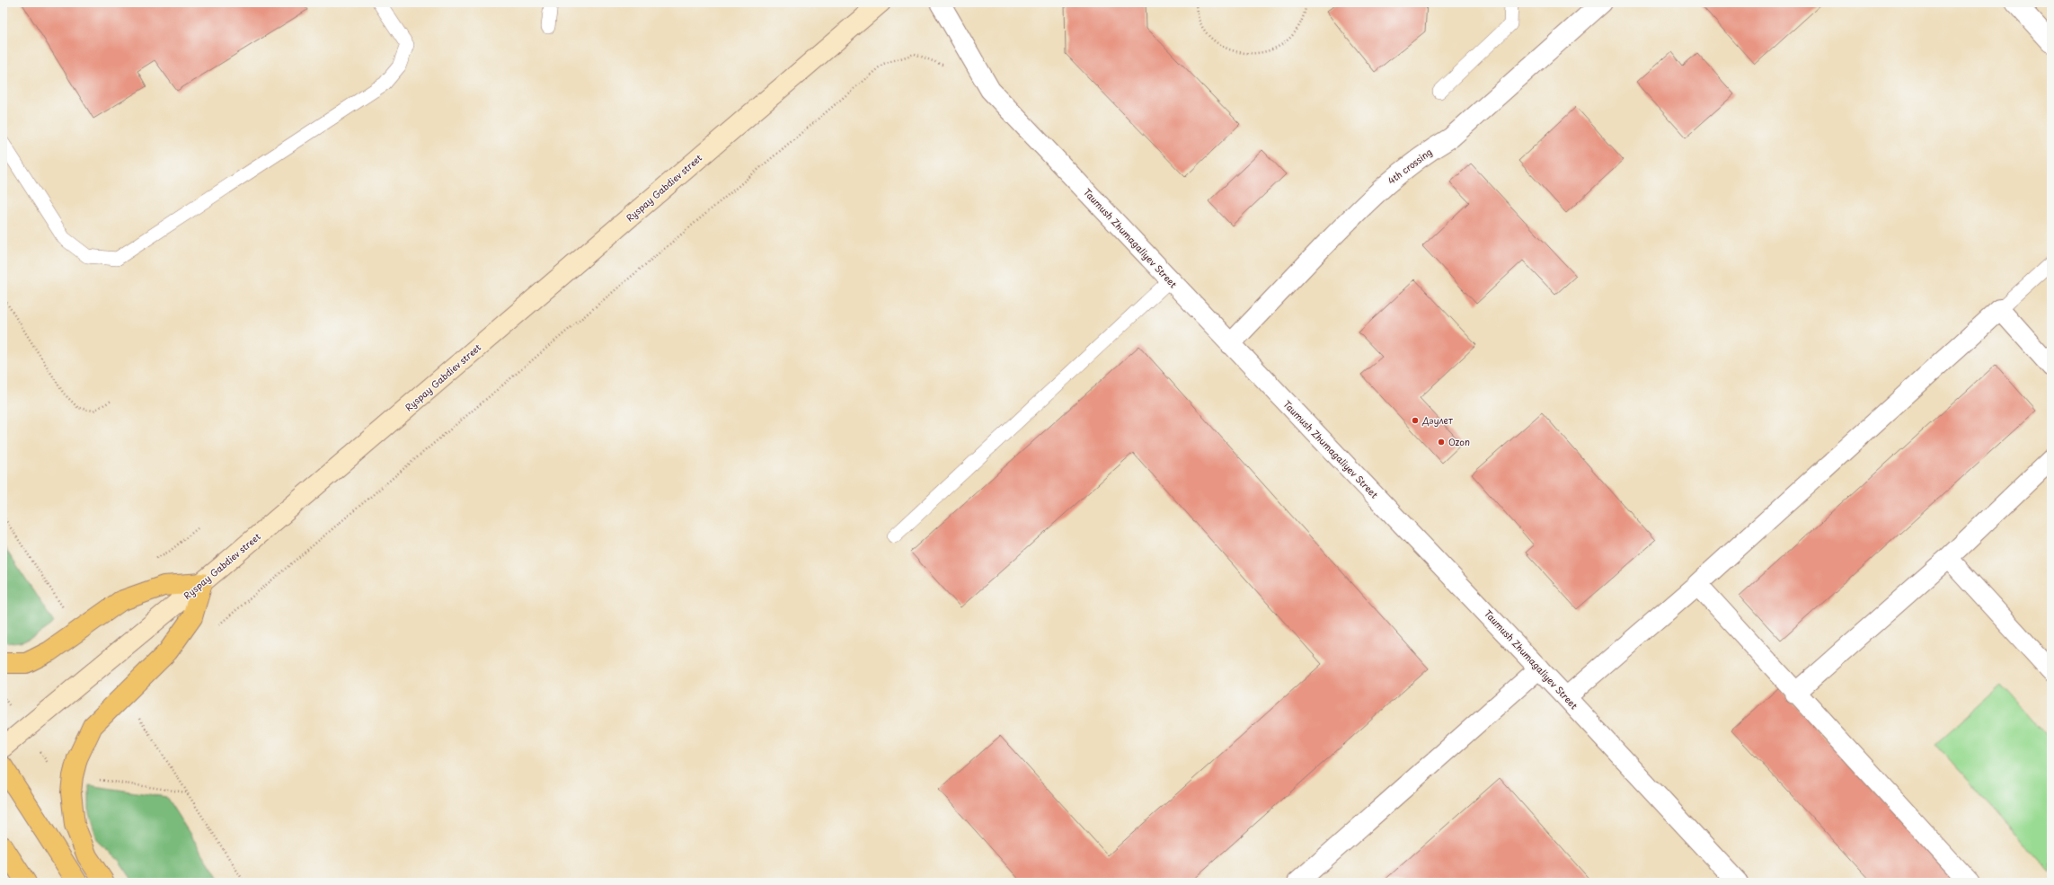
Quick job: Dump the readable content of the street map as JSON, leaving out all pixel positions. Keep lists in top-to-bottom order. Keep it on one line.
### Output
{"streets":{"street":["4th crossing","Ryspay Gabdiev street","Taumush Zhumagaliyev Street"]},"crossings":[["4th crossing","Taumush Zhumagaliyev Street"]],"places":["Дәулет","Ozon"]}
